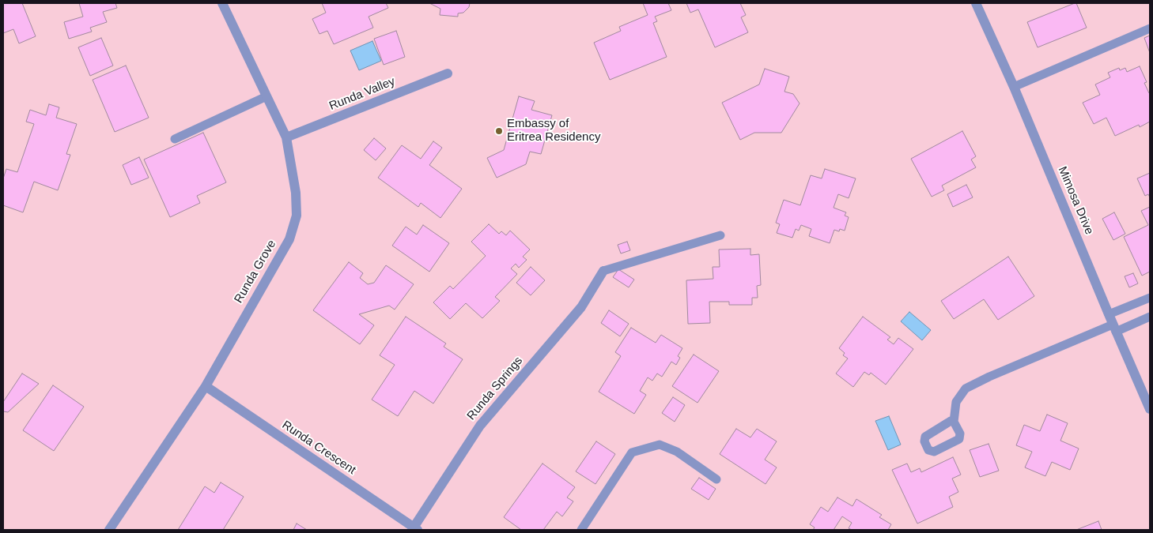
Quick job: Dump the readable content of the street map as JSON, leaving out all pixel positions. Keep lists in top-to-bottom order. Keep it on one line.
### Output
{"streets":{"street":["Runda Valley","Mimosa Drive","Runda Grove","Runda Springs","Runda Crescent"]},"crossings":[["Runda Valley","Runda Grove"],["Runda Grove","Runda Crescent"],["Runda Springs","Runda Crescent"]],"places":["Embassy of Eritrea Residency"]}
